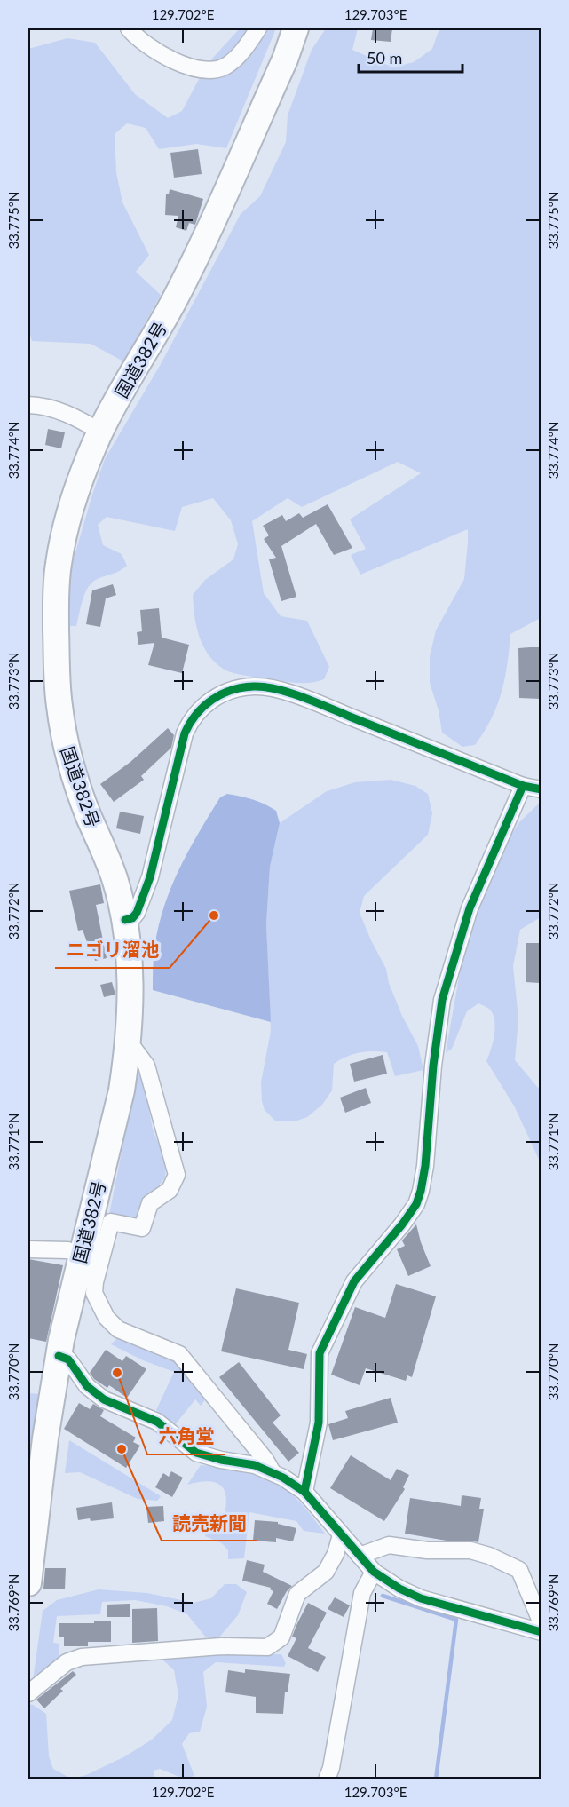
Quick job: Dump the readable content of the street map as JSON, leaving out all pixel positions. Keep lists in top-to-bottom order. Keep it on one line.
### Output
{"streets":{"highway":["国道382号"]},"places":["ニゴリ溜池","六角堂","読売新聞"],"scale_bar":"50 m","coordinates":["129.702°E","129.703°E","33.775°N","33.774°N","33.773°N","33.772°N","33.771°N","33.770°N","33.769°N"]}
